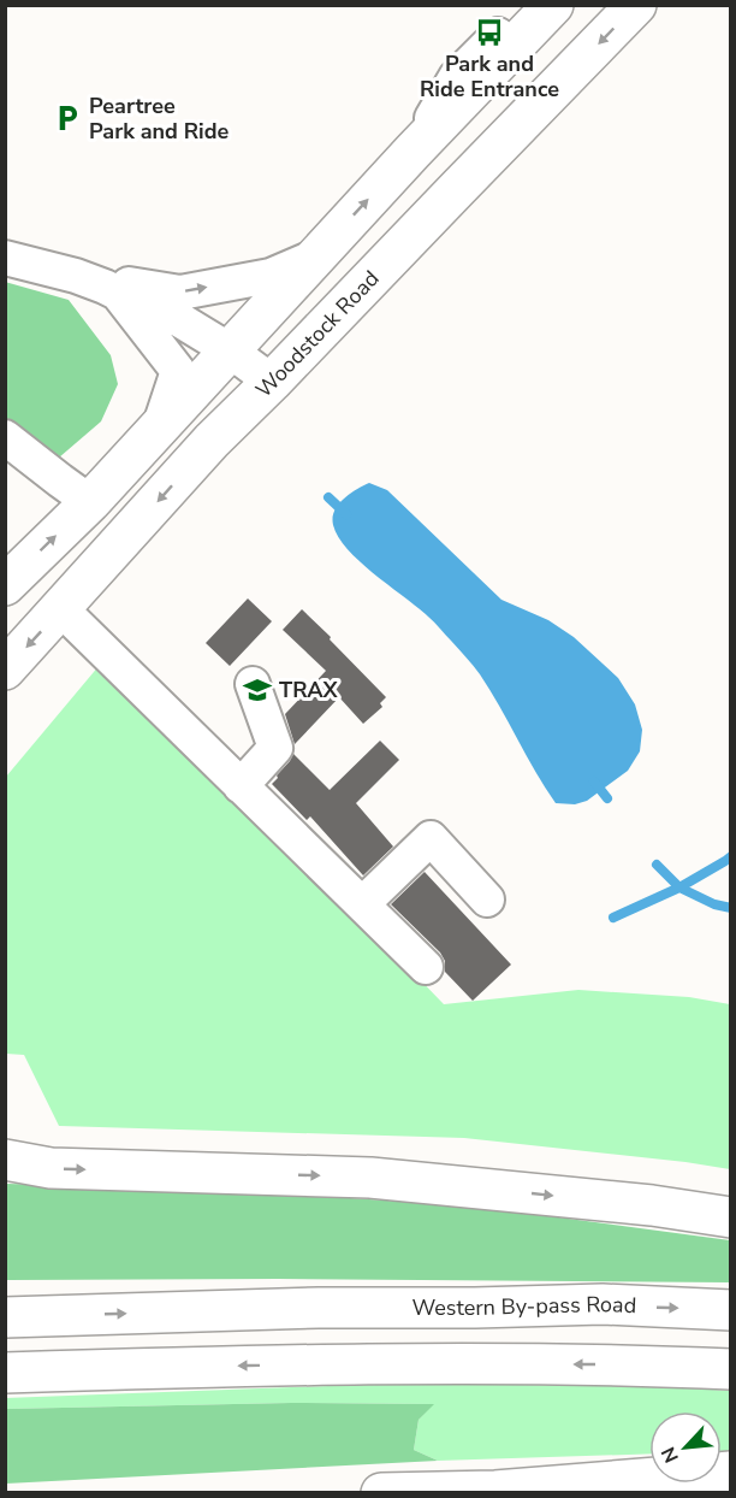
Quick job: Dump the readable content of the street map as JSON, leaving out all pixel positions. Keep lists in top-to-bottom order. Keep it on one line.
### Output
{"streets":{"highway":["Woodstock Road","Western By-pass Road"]},"places":{"bus stop":["Park and Ride Entrance"],"parking":["Peartree Park and Ride"],"school or university":["TRAX"]},"north":"bottom left"}
